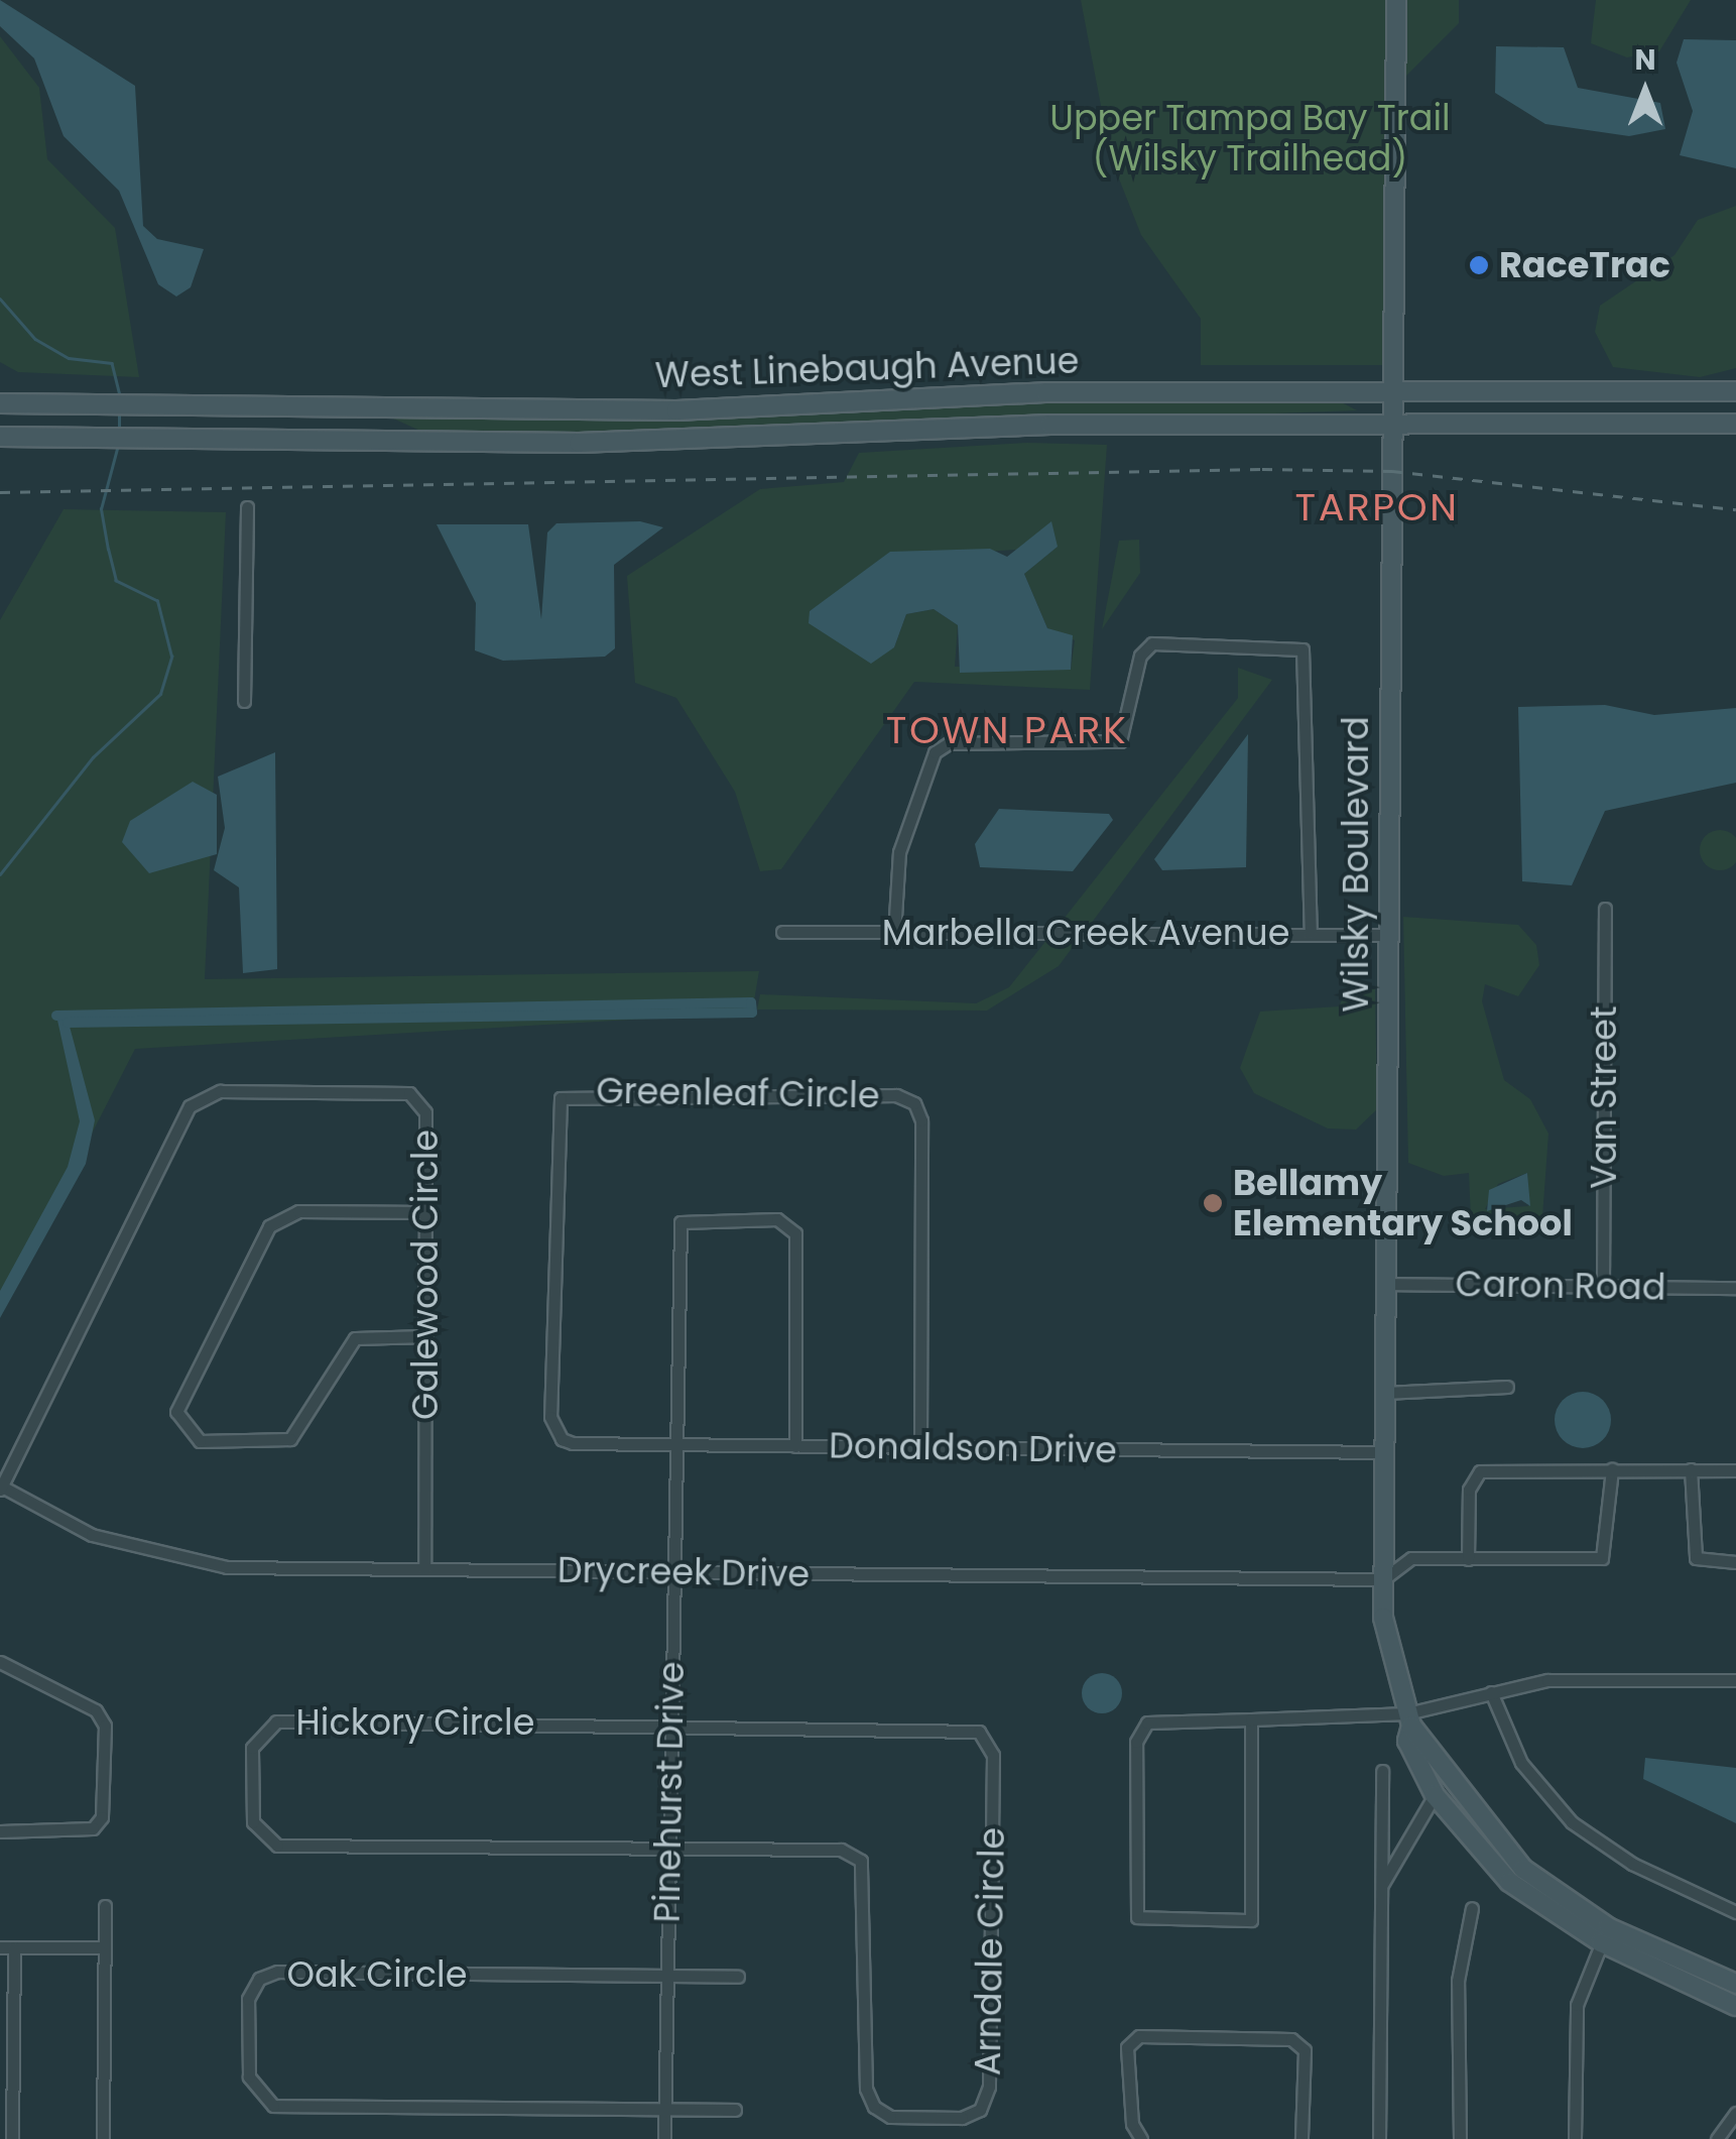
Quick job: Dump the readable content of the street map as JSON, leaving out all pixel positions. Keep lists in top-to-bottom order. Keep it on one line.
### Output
{"streets":{"main road":["West Linebaugh Avenue","Wilsky Boulevard"],"street":["Marbella Creek Avenue","Greenleaf Circle","Van Street","Galewood Circle","Caron Road","Donaldson Drive","Drycreek Drive","Hickory Circle","Pinehurst Drive","Arndale Circle","Oak Circle"]},"crossings":[["West Linebaugh Avenue","Wilsky Boulevard"],["Wilsky Boulevard","Marbella Creek Avenue"],["Wilsky Boulevard","Caron Road"],["Wilsky Boulevard","Donaldson Drive"],["Wilsky Boulevard","Drycreek Drive"],["Greenleaf Circle","Donaldson Drive"],["Van Street","Caron Road"],["Galewood Circle","Drycreek Drive"],["Donaldson Drive","Pinehurst Drive"],["Drycreek Drive","Pinehurst Drive"],["Hickory Circle","Pinehurst Drive"],["Hickory Circle","Arndale Circle"],["Pinehurst Drive","Arndale Circle"],["Pinehurst Drive","Oak Circle"]],"districts":["TARPON","TOWN PARK"],"parks":["Upper Tampa Bay Trail (Wilsky Trailhead)"],"places":["RaceTrac","Bellamy Elementary School"],"north":"top"}
